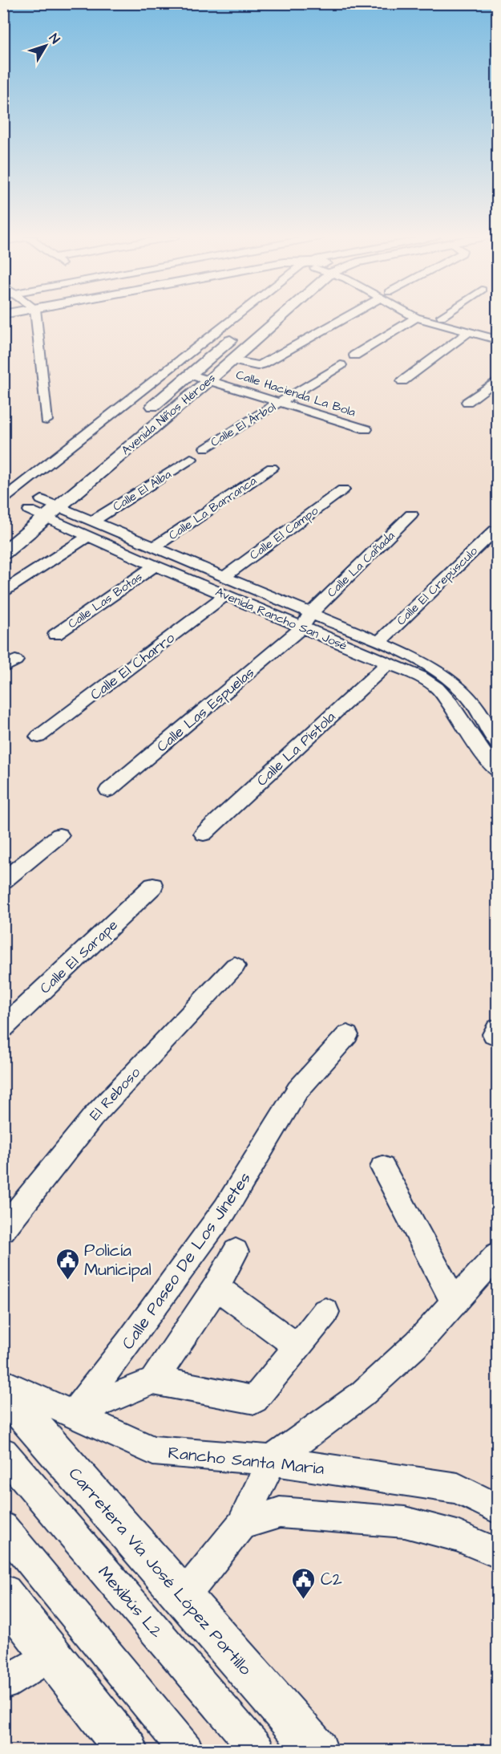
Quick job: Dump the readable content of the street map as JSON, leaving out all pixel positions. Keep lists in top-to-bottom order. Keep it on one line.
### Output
{"streets":{"main road":["Avenida Niños Héroes","Carretera Vía José López Portillo"],"street":["Calle Hacienda La Bola","Calle El Árbol","Calle El Alba","Calle La Barranca","Calle El Campo","Calle La Cañada","Calle El Crepúsculo","Calle Las Botas","Avenida Rancho San José","Calle El Charro","Calle Las Espuelas","Calle La Pistola","Calle El Sarape","El Reboso","Calle Paseo De Los Jinetes","Rancho Santa Maria","Mexibús L2"]},"crossings":[["Calle Hacienda La Bola","Avenida Niños Héroes"],["Calle Hacienda La Bola","Calle El Árbol"],["Avenida Niños Héroes","Avenida Rancho San José"],["Calle El Alba","Avenida Rancho San José"],["Calle La Barranca","Avenida Rancho San José"],["Calle El Campo","Avenida Rancho San José"],["Calle La Cañada","Avenida Rancho San José"],["Calle La Cañada","Calle Las Espuelas"],["Calle El Crepúsculo","Avenida Rancho San José"],["Calle Las Botas","Avenida Rancho San José"],["Avenida Rancho San José","Calle El Charro"],["Avenida Rancho San José","Calle Las Espuelas"],["Avenida Rancho San José","Calle La Pistola"],["Calle Paseo De Los Jinetes","Rancho Santa Maria"]],"places":{"public building":["Policía Municipal","C2"]},"north":"top right"}
